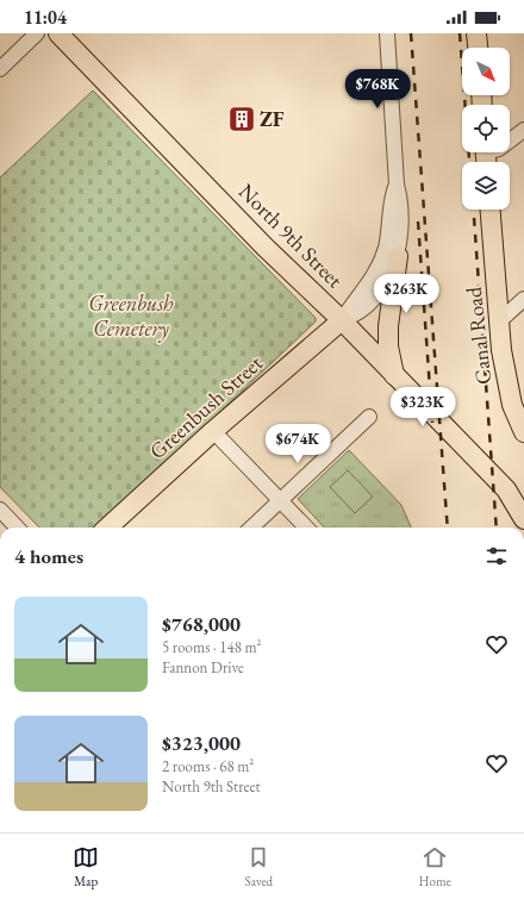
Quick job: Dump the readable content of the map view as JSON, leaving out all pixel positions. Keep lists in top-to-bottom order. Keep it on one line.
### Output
{"streets":{"main road":["North 9th Street","Canal Road","Greenbush Street"]},"crossings":[["North 9th Street","Greenbush Street"]],"parks":["Greenbush Cemetery"],"places":{"building":["ZF"]},"north":"bottom right","page":{"status":"11:04","price":["$768K","$263K","$323K","$674K"],"heading":"4 homes","list":[{"name":"$768,000","note":"5 rooms · 148 m² · Fannon Drive"},{"name":"$323,000","note":"2 rooms · 68 m² · North 9th Street"}],"tabs":["Map","Saved","Home"]}}
